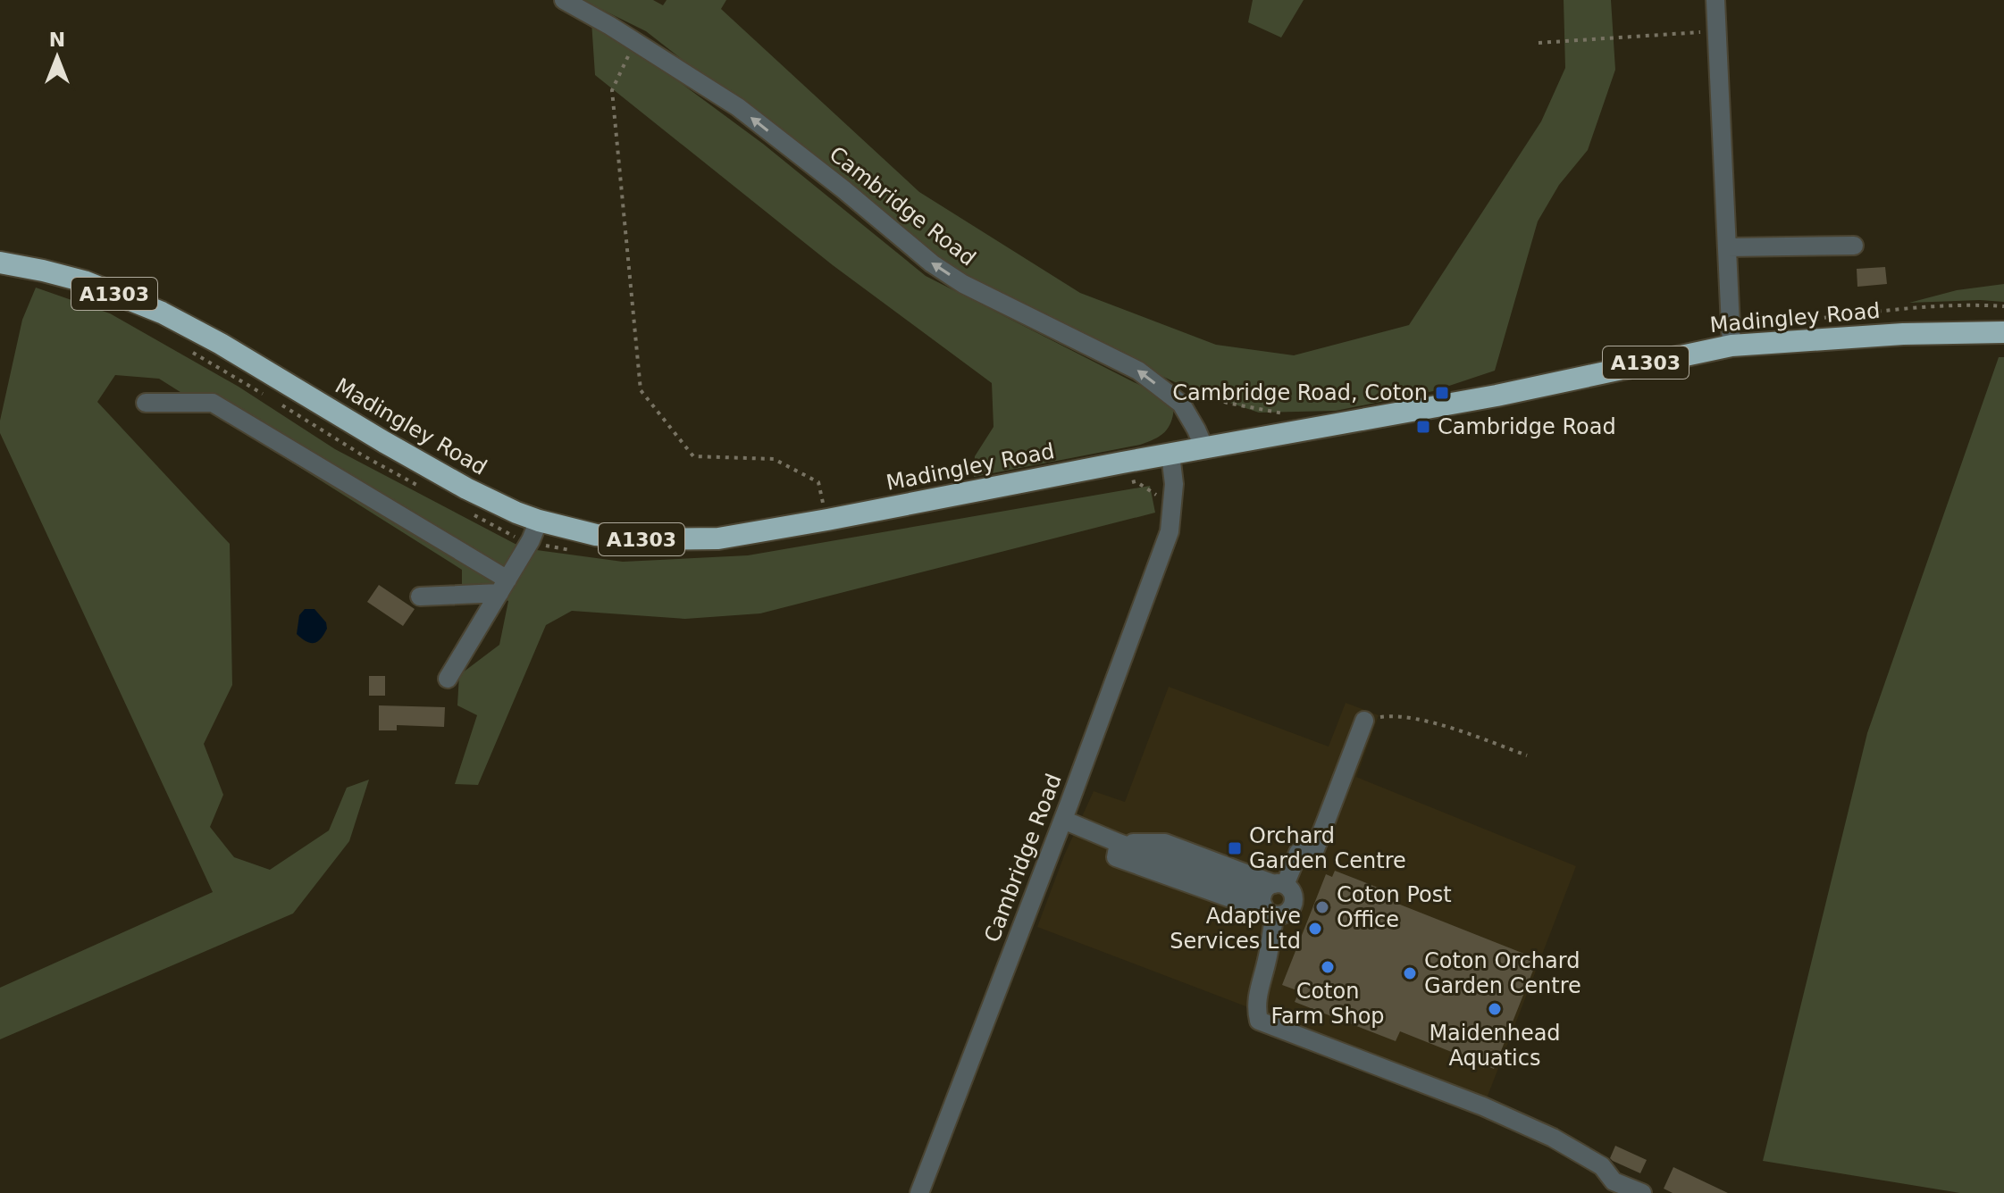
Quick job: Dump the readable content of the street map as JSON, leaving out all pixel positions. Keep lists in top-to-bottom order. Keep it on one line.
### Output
{"streets":{"highway":["A1303","Madingley Road"],"street":["Cambridge Road"]},"crossings":[["Cambridge Road","Madingley Road"]],"one_way":["Cambridge Road"],"places":{"transit":["Cambridge Road, Coton","Cambridge Road","Orchard Garden Centre"],"other":["Coton Post Office","Adaptive Services Ltd","Coton Farm Shop","Coton Orchard Garden Centre","Maidenhead Aquatics"]},"north":"top"}
